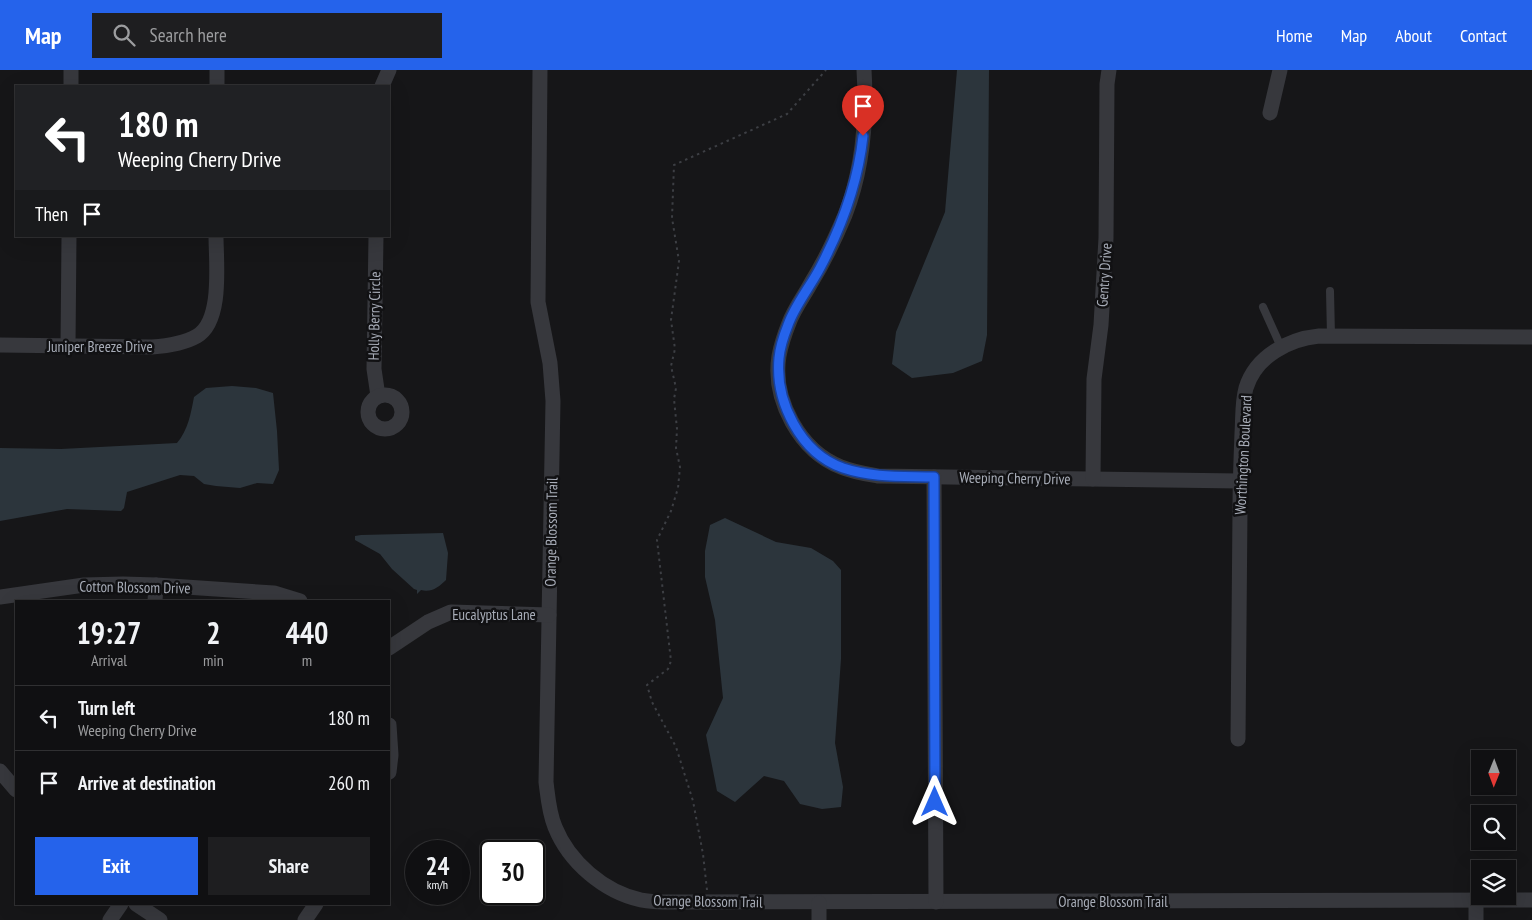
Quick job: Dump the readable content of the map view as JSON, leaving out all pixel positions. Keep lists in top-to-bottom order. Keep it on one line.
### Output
{"streets":{"street":["Gentry Drive","Holly Berry Circle","Juniper Breeze Drive","Worthington Boulevard","Weeping Cherry Drive","Orange Blossom Trail","Cotton Blossom Drive","Eucalyptus Lane"]},"crossings":[["Gentry Drive","Weeping Cherry Drive"],["Worthington Boulevard","Weeping Cherry Drive"],["Orange Blossom Trail","Eucalyptus Lane"]],"north":"bottom","page":{"header":"Map","search":"Search here","nav":["Home","Map","About","Contact"],"turn":["180 m","Weeping Cherry Drive"],"then":"Then","eta":["19:27","Arrival","2","min","440","m"],"list":[{"name":"Turn left","note":"Weeping Cherry Drive","value":"180 m"},{"name":"Arrive at destination","value":"260 m"}],"buttons":["Exit","Share"],"speed":"24 km/h","limit":"30"}}
